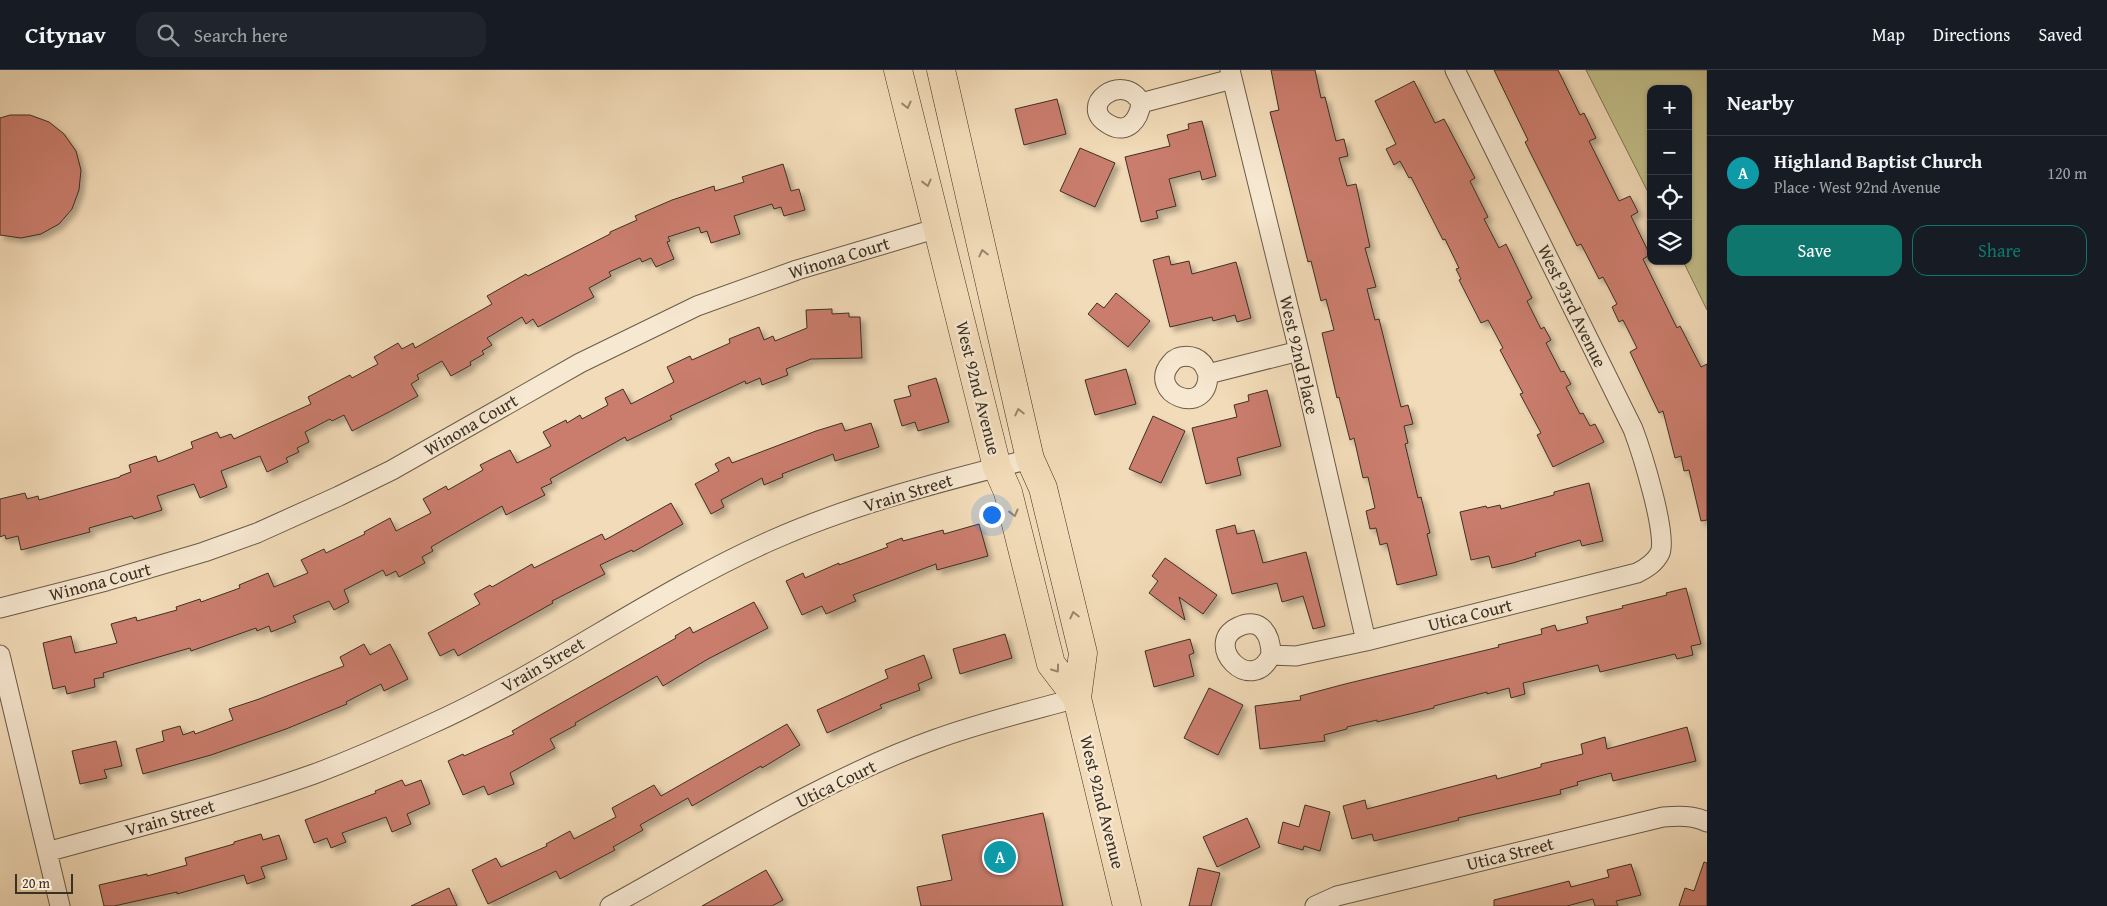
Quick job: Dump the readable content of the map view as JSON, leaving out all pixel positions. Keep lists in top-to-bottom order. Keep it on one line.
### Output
{"streets":{"main road":["West 92nd Avenue"],"street":["Winona Court","West 93rd Avenue","West 92nd Place","Vrain Street","Utica Court","Utica Street"]},"crossings":[["Winona Court","West 92nd Avenue"],["West 93rd Avenue","Utica Court"],["West 92nd Place","Utica Court"],["West 92nd Avenue","Vrain Street"],["West 92nd Avenue","Utica Court"]],"scale_bar":"20 m","page":{"header":"Citynav","search":"Search here","nav":["Map","Directions","Saved"],"heading":"Nearby","map_buttons":["+","−"],"list":[{"mark":"A","name":"Highland Baptist Church","note":"Place · West 92nd Avenue","value":"120 m"}],"buttons":["Save","Share"],"pins":"A","scale":"20 m"}}
